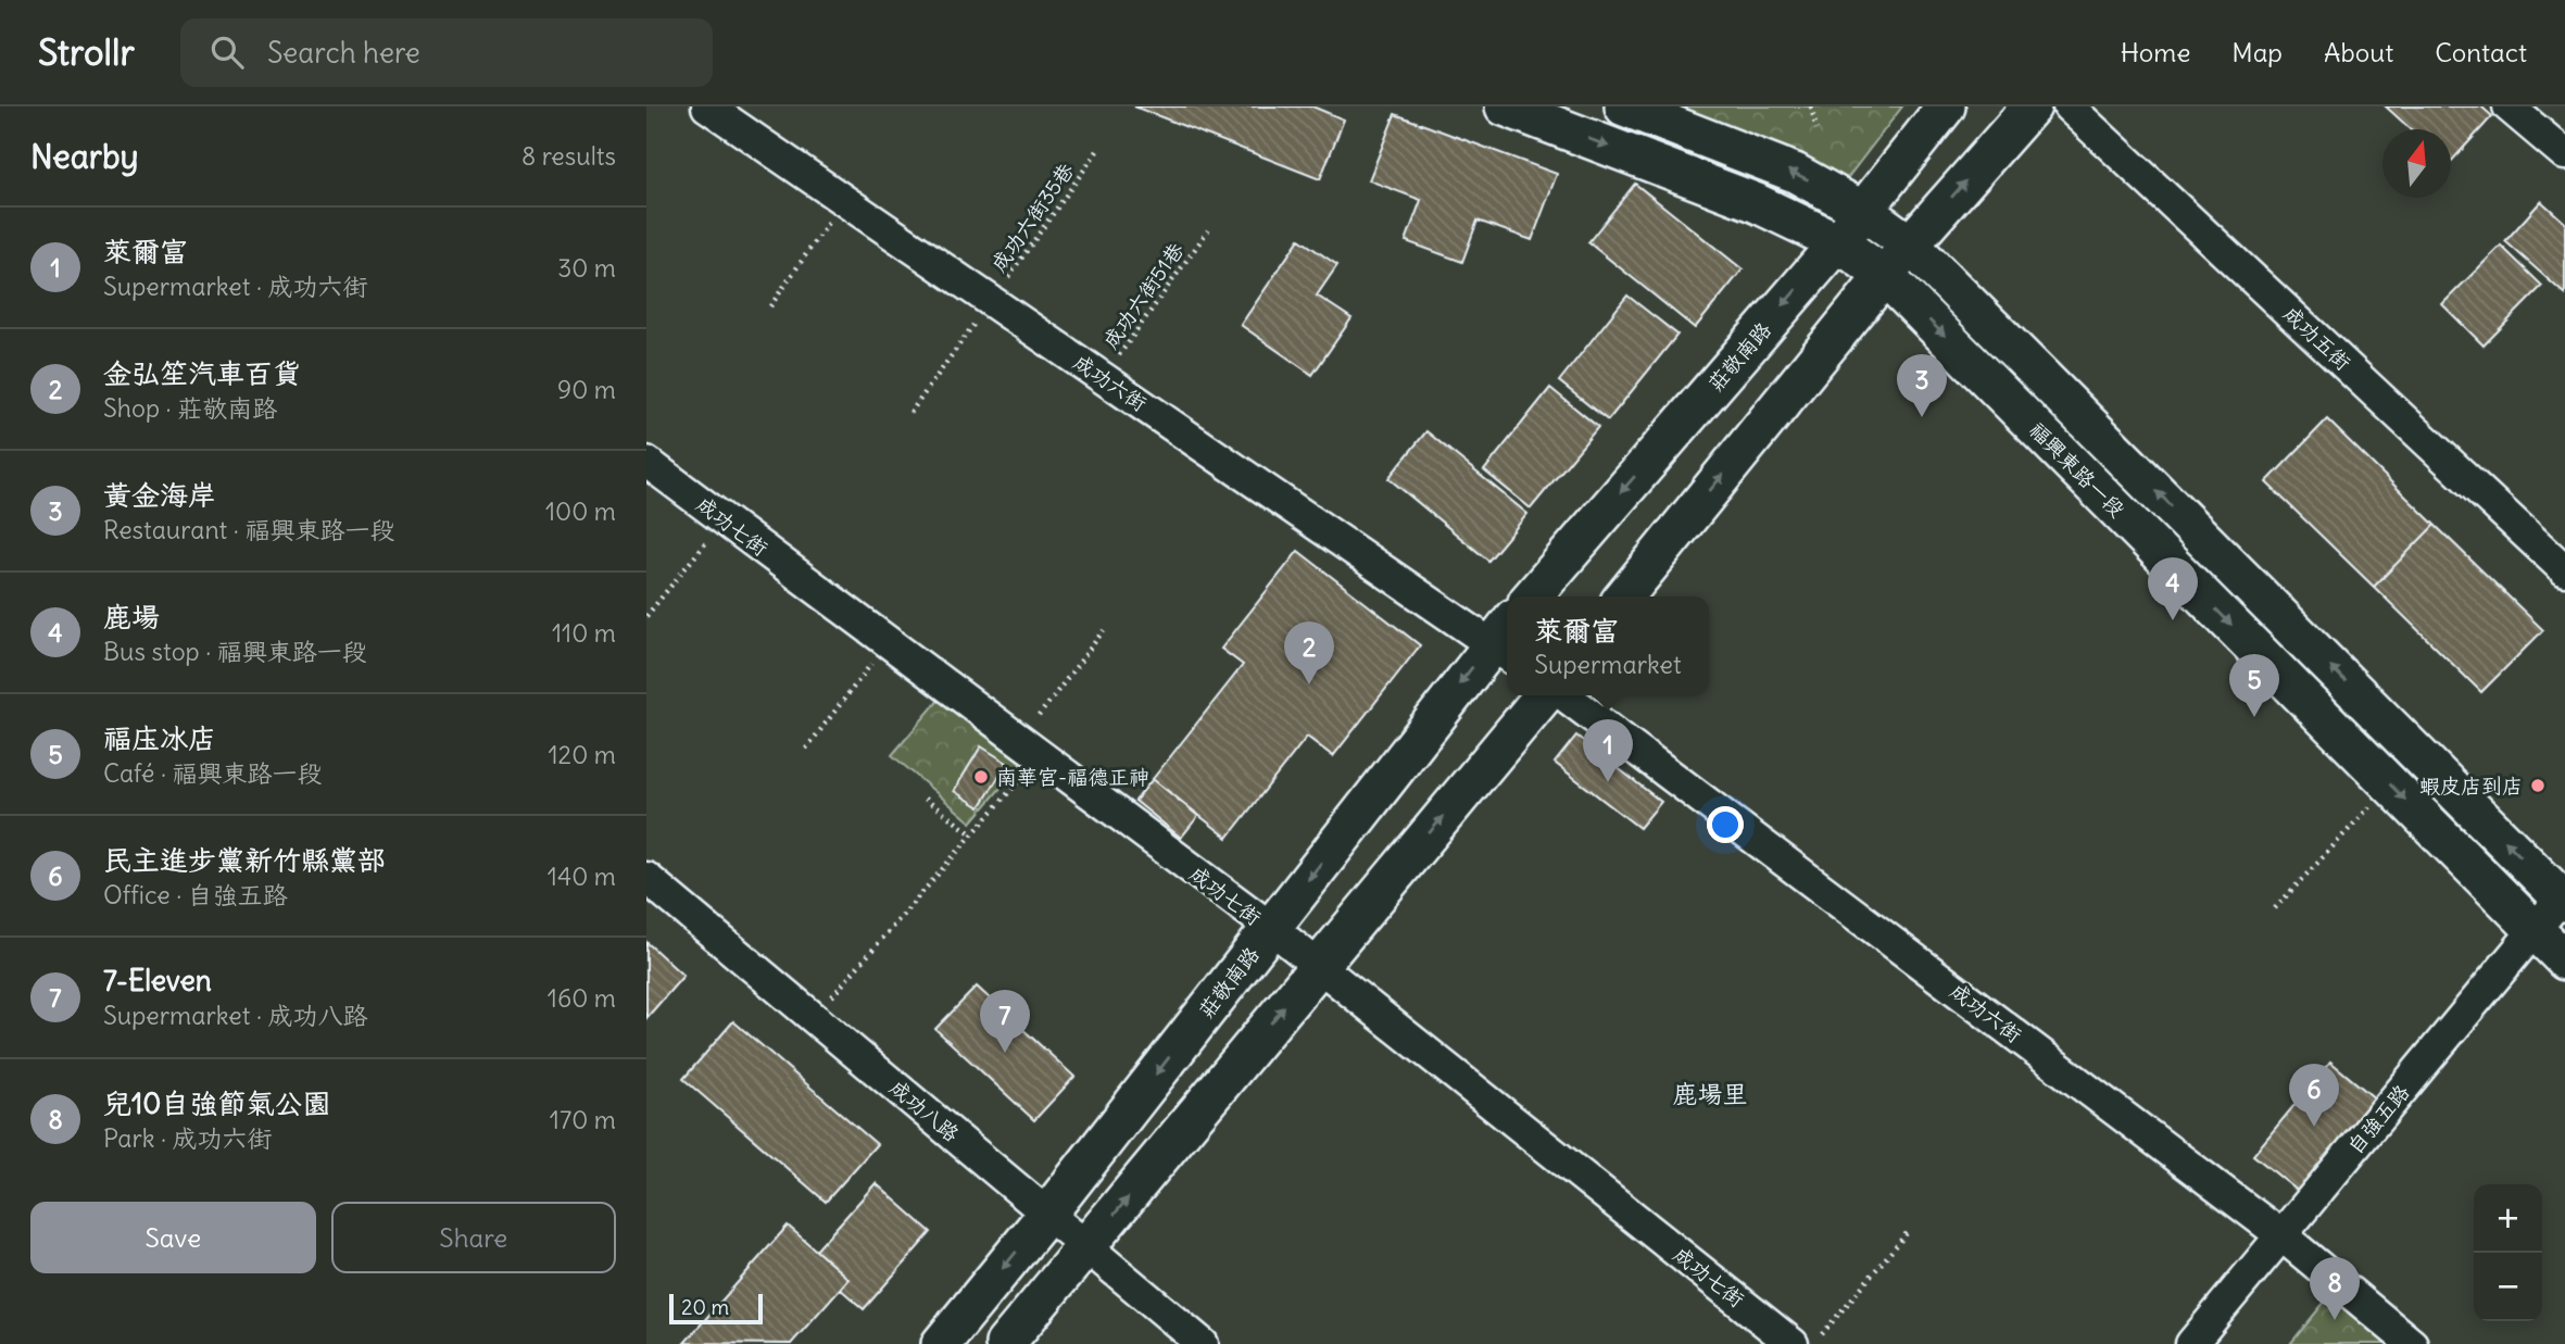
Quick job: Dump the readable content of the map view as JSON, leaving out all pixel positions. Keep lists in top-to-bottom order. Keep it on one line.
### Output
{"streets":{"street":["成功五街","莊敬南路","成功六街","福興東路一段","成功七街","成功八路","自強五路"],"path":["成功六街35巷","成功六街51巷"]},"crossings":[["成功六街35巷","成功六街"],["成功六街51巷","成功六街"],["莊敬南路","成功六街"],["莊敬南路","福興東路一段"],["莊敬南路","成功七街"],["莊敬南路","成功八路"],["成功六街","自強五路"],["福興東路一段","自強五路"]],"districts":["鹿場里"],"places":["南華宮-福德正神","蝦皮店到店"],"scale_bar":"20 m","north":"top","page":{"header":"Strollr","search":"Search here","nav":["Home","Map","About","Contact"],"heading":["Nearby","8 results"],"list":[{"mark":"1","name":"萊爾富","note":"Supermarket · 成功六街","value":"30 m"},{"mark":"2","name":"金弘笙汽車百貨","note":"Shop · 莊敬南路","value":"90 m"},{"mark":"3","name":"黄金海岸","note":"Restaurant · 福興東路一段","value":"100 m"},{"mark":"4","name":"鹿場","note":"Bus stop · 福興東路一段","value":"110 m"},{"mark":"5","name":"福庒冰店","note":"Café · 福興東路一段","value":"120 m"},{"mark":"6","name":"民主進步黨新竹縣黨部","note":"Office · 自強五路","value":"140 m"},{"mark":"7","name":"7-Eleven","note":"Supermarket · 成功八路","value":"160 m"},{"mark":"8","name":"兒10自強節氣公園","note":"Park · 成功六街","value":"170 m"}],"pins":["3","4","2","5","1","7","6","8"],"popup":["萊爾富","Supermarket"],"buttons":["Save","Share"],"map_buttons":["+","−"],"scale":"20 m"}}
